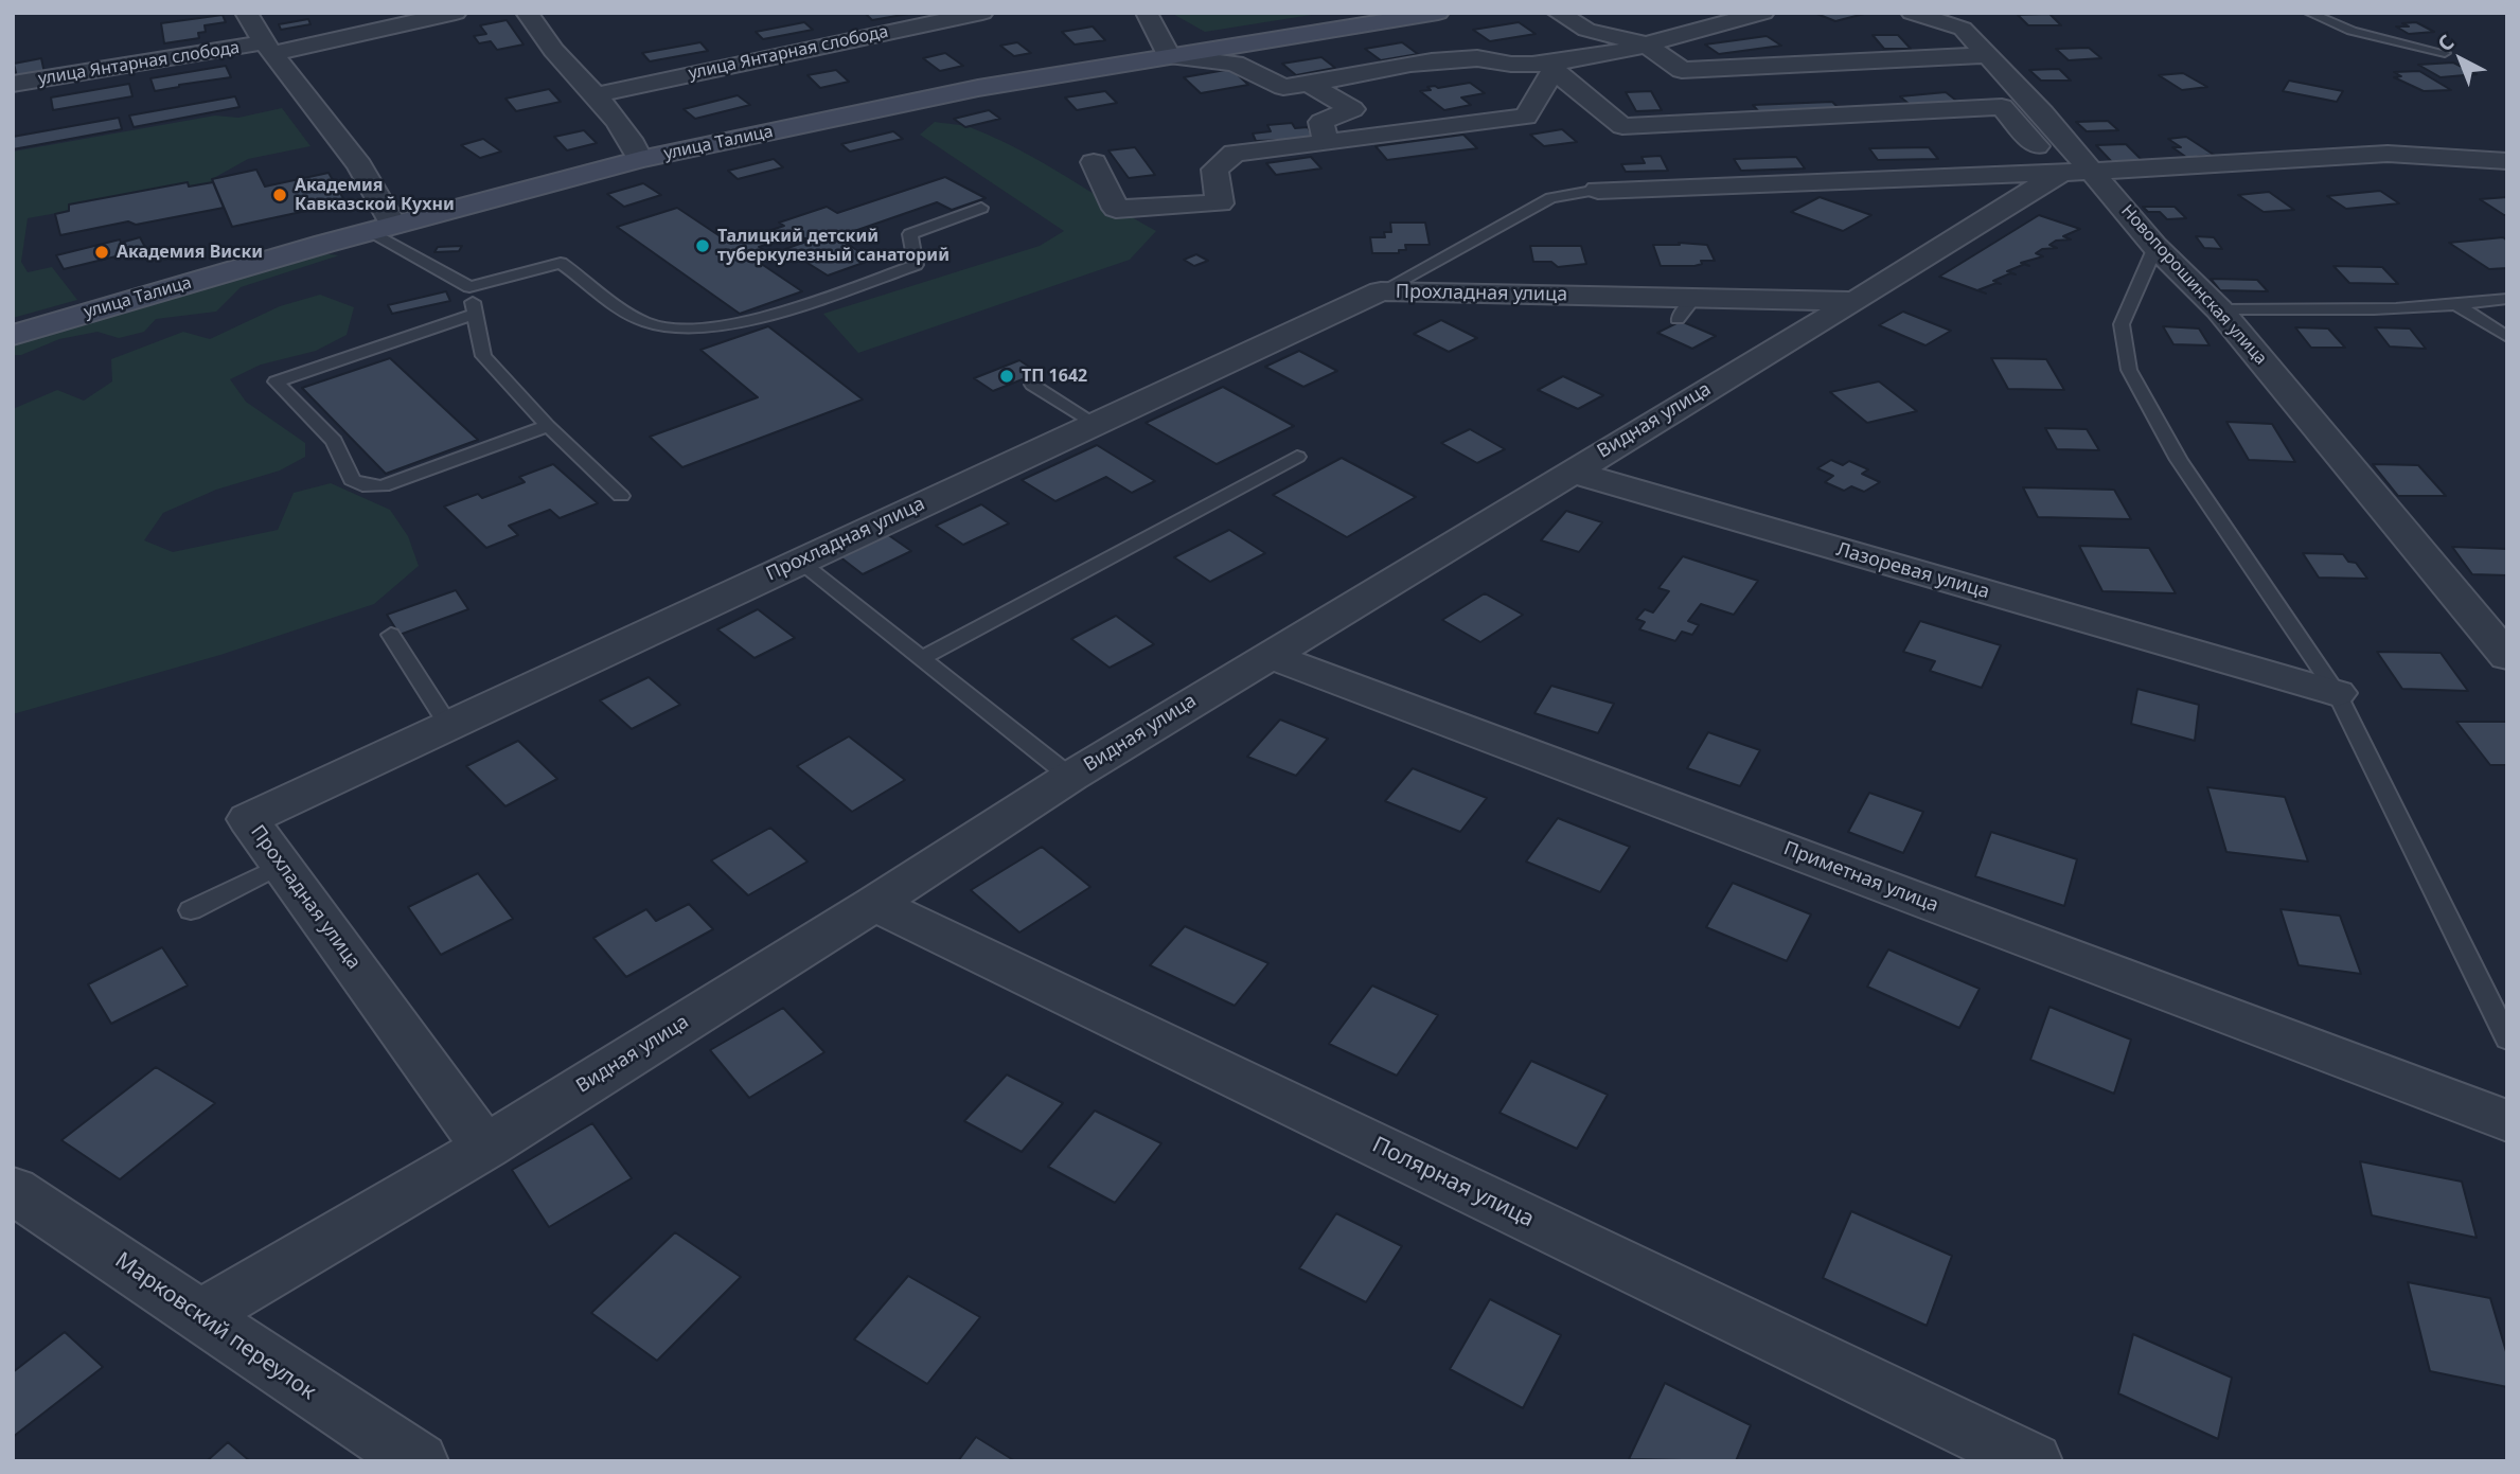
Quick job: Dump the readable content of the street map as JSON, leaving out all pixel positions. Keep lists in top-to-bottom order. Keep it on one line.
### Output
{"streets":{"street":["улица Янтарная слобода","улица Талица","Новопорошинская улица","Прохладная улица","Видная улица","Лазоревая улица","Приметная улица","Полярная улица","Марковский переулок"]},"crossings":[["улица Янтарная слобода","улица Талица"],["Новопорошинская улица","Видная улица"],["Прохладная улица","Видная улица"],["Видная улица","Лазоревая улица"],["Видная улица","Приметная улица"],["Видная улица","Полярная улица"],["Видная улица","Марковский переулок"]],"places":["Академия Кавказской Кухни","Талицкий детский туберкулезный санаторий","Академия Виски","ТП 1642"],"north":"top left"}
